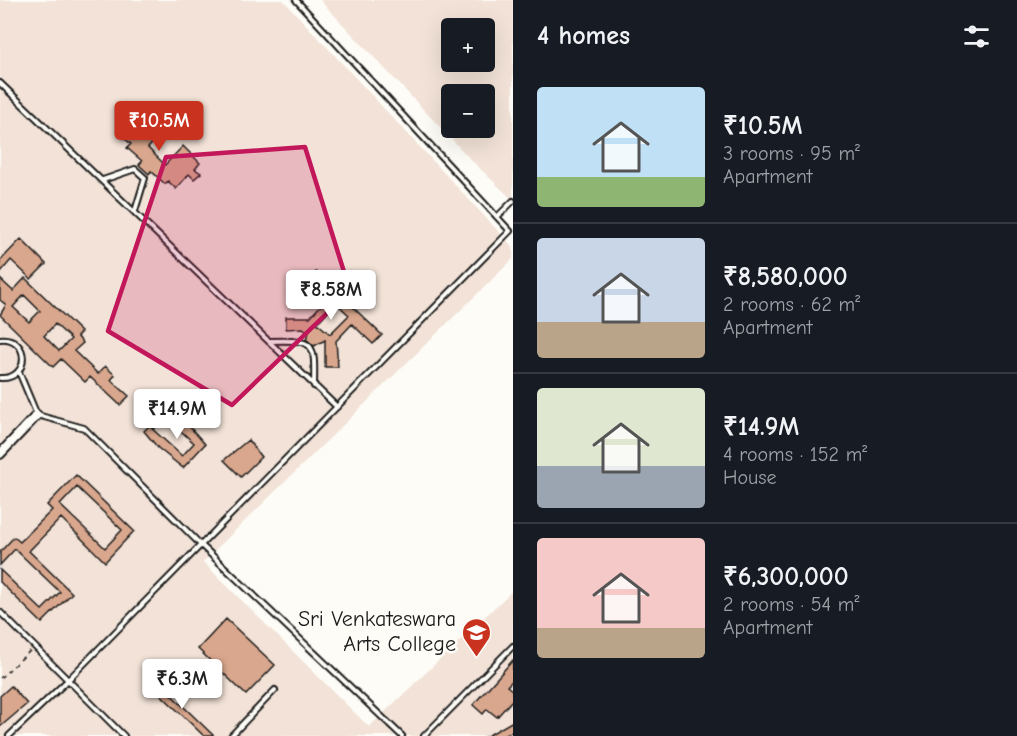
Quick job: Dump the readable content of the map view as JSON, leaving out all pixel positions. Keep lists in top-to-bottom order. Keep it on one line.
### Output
{"places":{"school or university":["Sri Venkateswara Arts College"]},"page":{"heading":"4 homes","map_buttons":["+","−"],"list":[{"name":"₹10.5M","note":"3 rooms · 95 m² · Apartment"},{"name":"₹8,580,000","note":"2 rooms · 62 m² · Apartment"},{"name":"₹14.9M","note":"4 rooms · 152 m² · House"},{"name":"₹6,300,000","note":"2 rooms · 54 m² · Apartment"}],"price":["₹10.5M","₹8.58M","₹14.9M","₹6.3M"]}}
